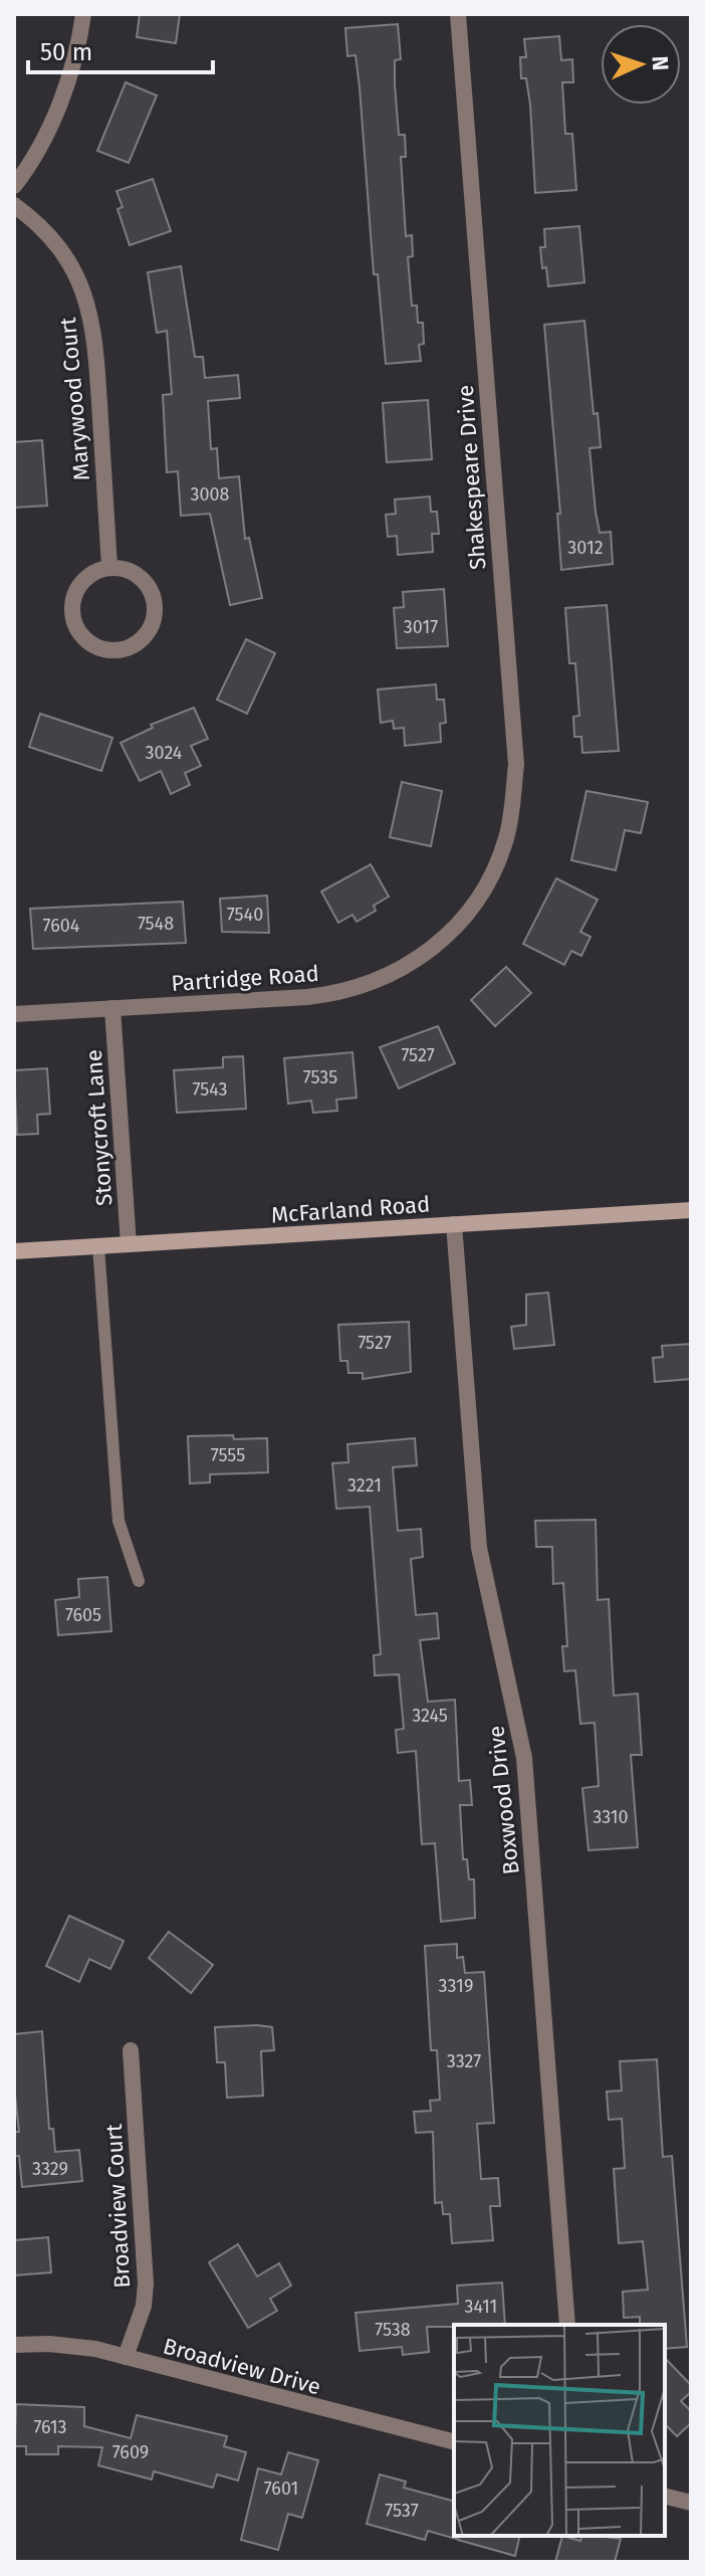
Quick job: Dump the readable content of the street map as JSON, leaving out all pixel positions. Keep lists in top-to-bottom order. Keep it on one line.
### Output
{"streets":{"street":["Marywood Court","Shakespeare Drive","Partridge Road","Stonycroft Lane","McFarland Road","Boxwood Drive","Broadview Court","Broadview Drive"]},"crossings":[["Shakespeare Drive","Partridge Road"],["Partridge Road","Stonycroft Lane"],["Stonycroft Lane","McFarland Road"],["McFarland Road","Boxwood Drive"],["Broadview Court","Broadview Drive"]],"house_numbers":["3008","3012","3017","3024","7540","7548","7604","7527","7535","7543","7527","7555","3221","7605","3245","3310","3319","3327","3329","3411","7538","7613","7609","7601","7537"],"scale_bar":"50 m","north":"right"}
